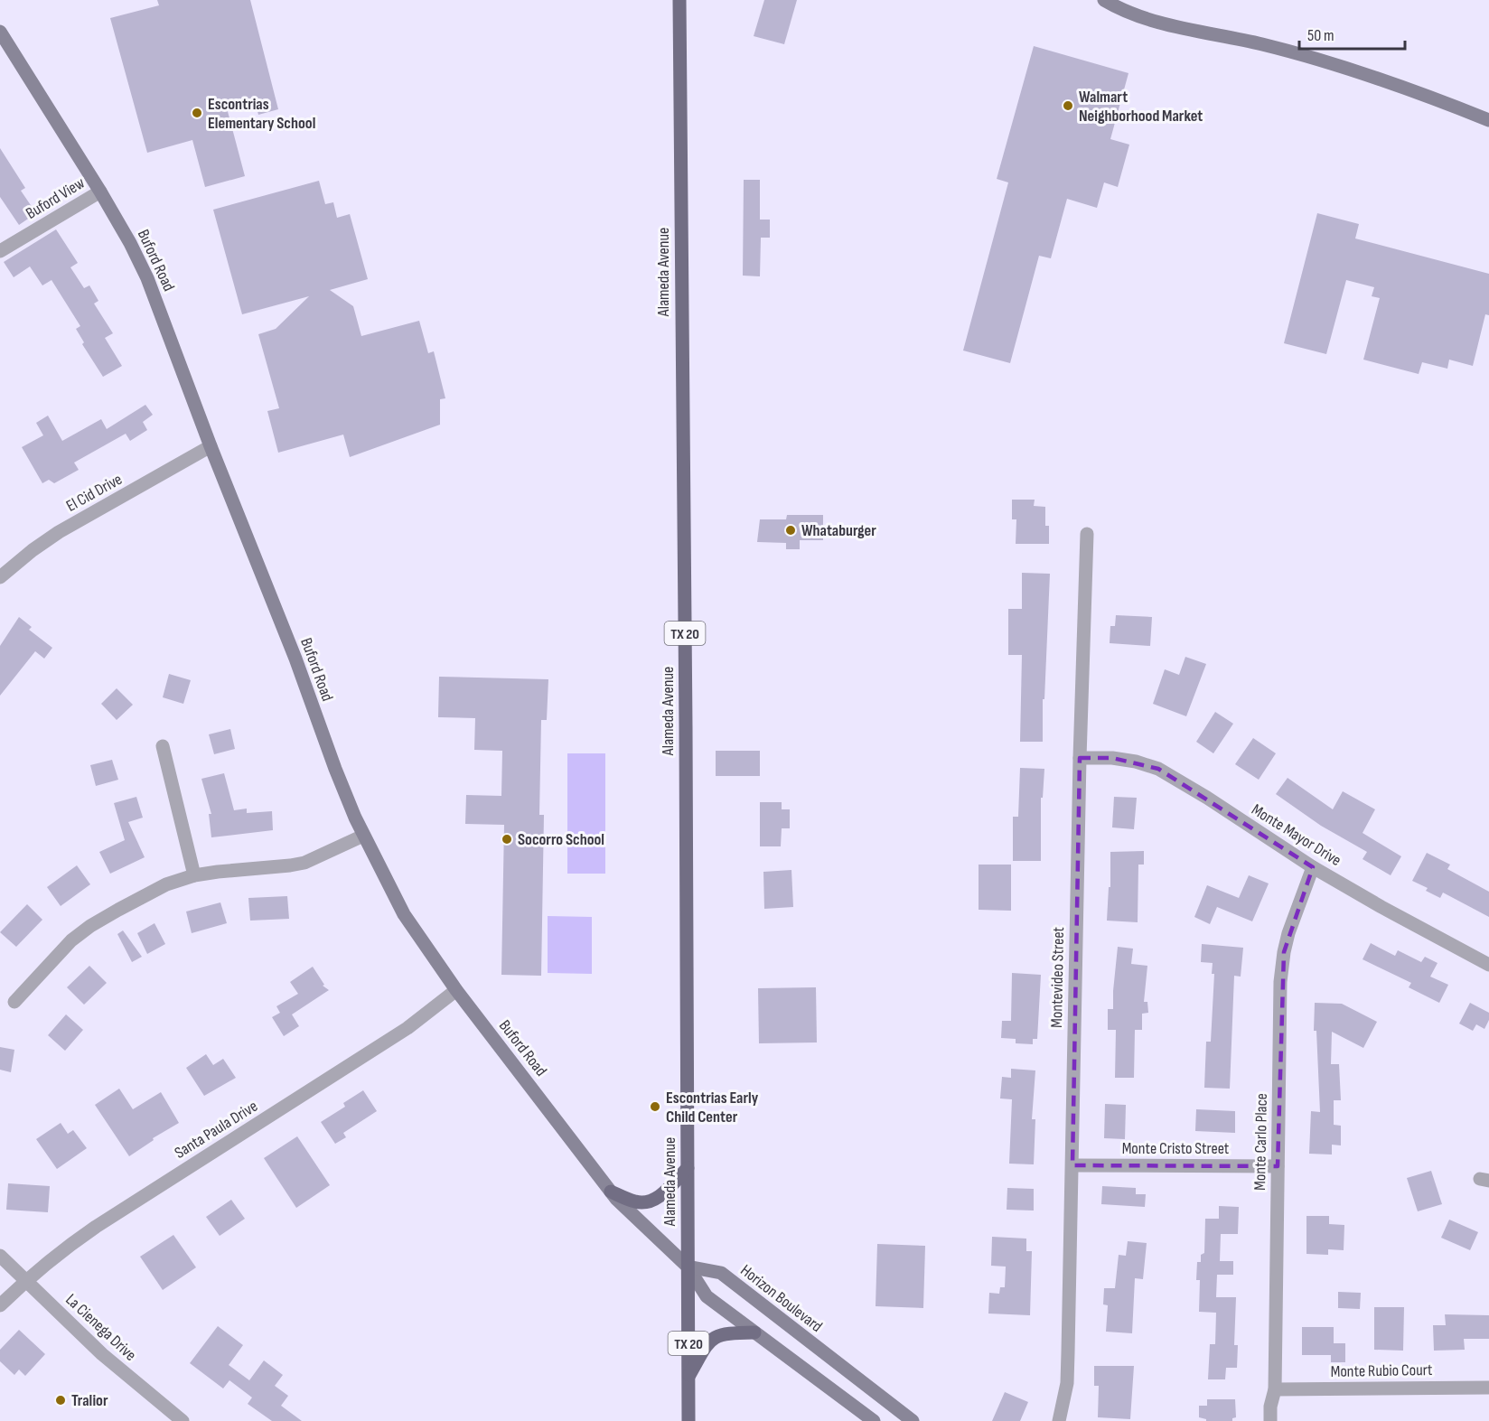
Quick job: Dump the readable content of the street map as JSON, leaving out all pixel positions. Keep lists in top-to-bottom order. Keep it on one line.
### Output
{"streets":{"main road":["Alameda Avenue","TX 20"],"street":["Buford View","Buford Road","El Cid Drive","Monte Mayor Drive","Montevideo Street","Santa Paula Drive","Monte Carlo Place","Monte Cristo Street","Horizon Boulevard","La Cienega Drive","Monte Rubio Court"]},"crossings":[["Buford View","Buford Road"],["Buford Road","Alameda Avenue"],["Buford Road","El Cid Drive"],["Buford Road","Santa Paula Drive"],["Buford Road","Horizon Boulevard"],["Alameda Avenue","Horizon Boulevard"],["Monte Mayor Drive","Montevideo Street"],["Monte Mayor Drive","Monte Carlo Place"],["Montevideo Street","Monte Cristo Street"],["Santa Paula Drive","La Cienega Drive"],["Monte Carlo Place","Monte Cristo Street"],["Monte Carlo Place","Monte Rubio Court"]],"places":["Walmart Neighborhood Market","Escontrias Elementary School","Whataburger","Socorro School","Escontrias Early Child Center","Tralior"],"scale_bar":"50 m"}
